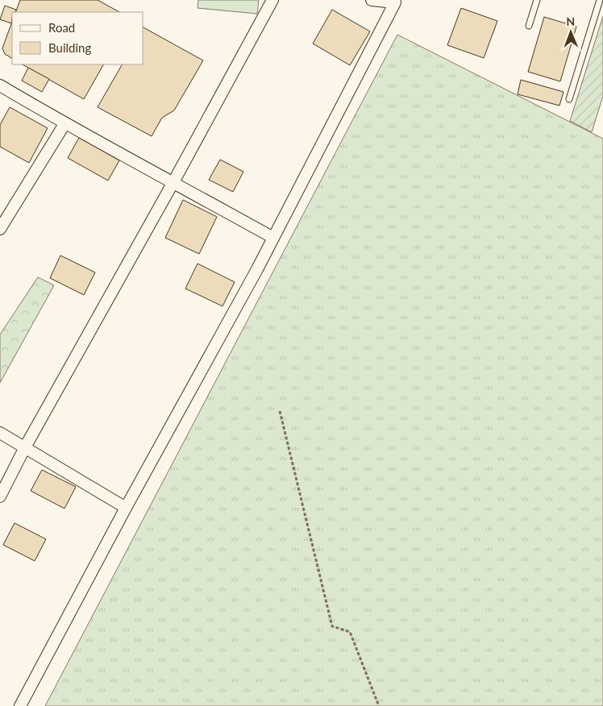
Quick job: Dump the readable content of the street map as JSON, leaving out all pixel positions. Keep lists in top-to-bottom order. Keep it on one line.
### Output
{"legend":["Road","Building"],"north":"top"}
